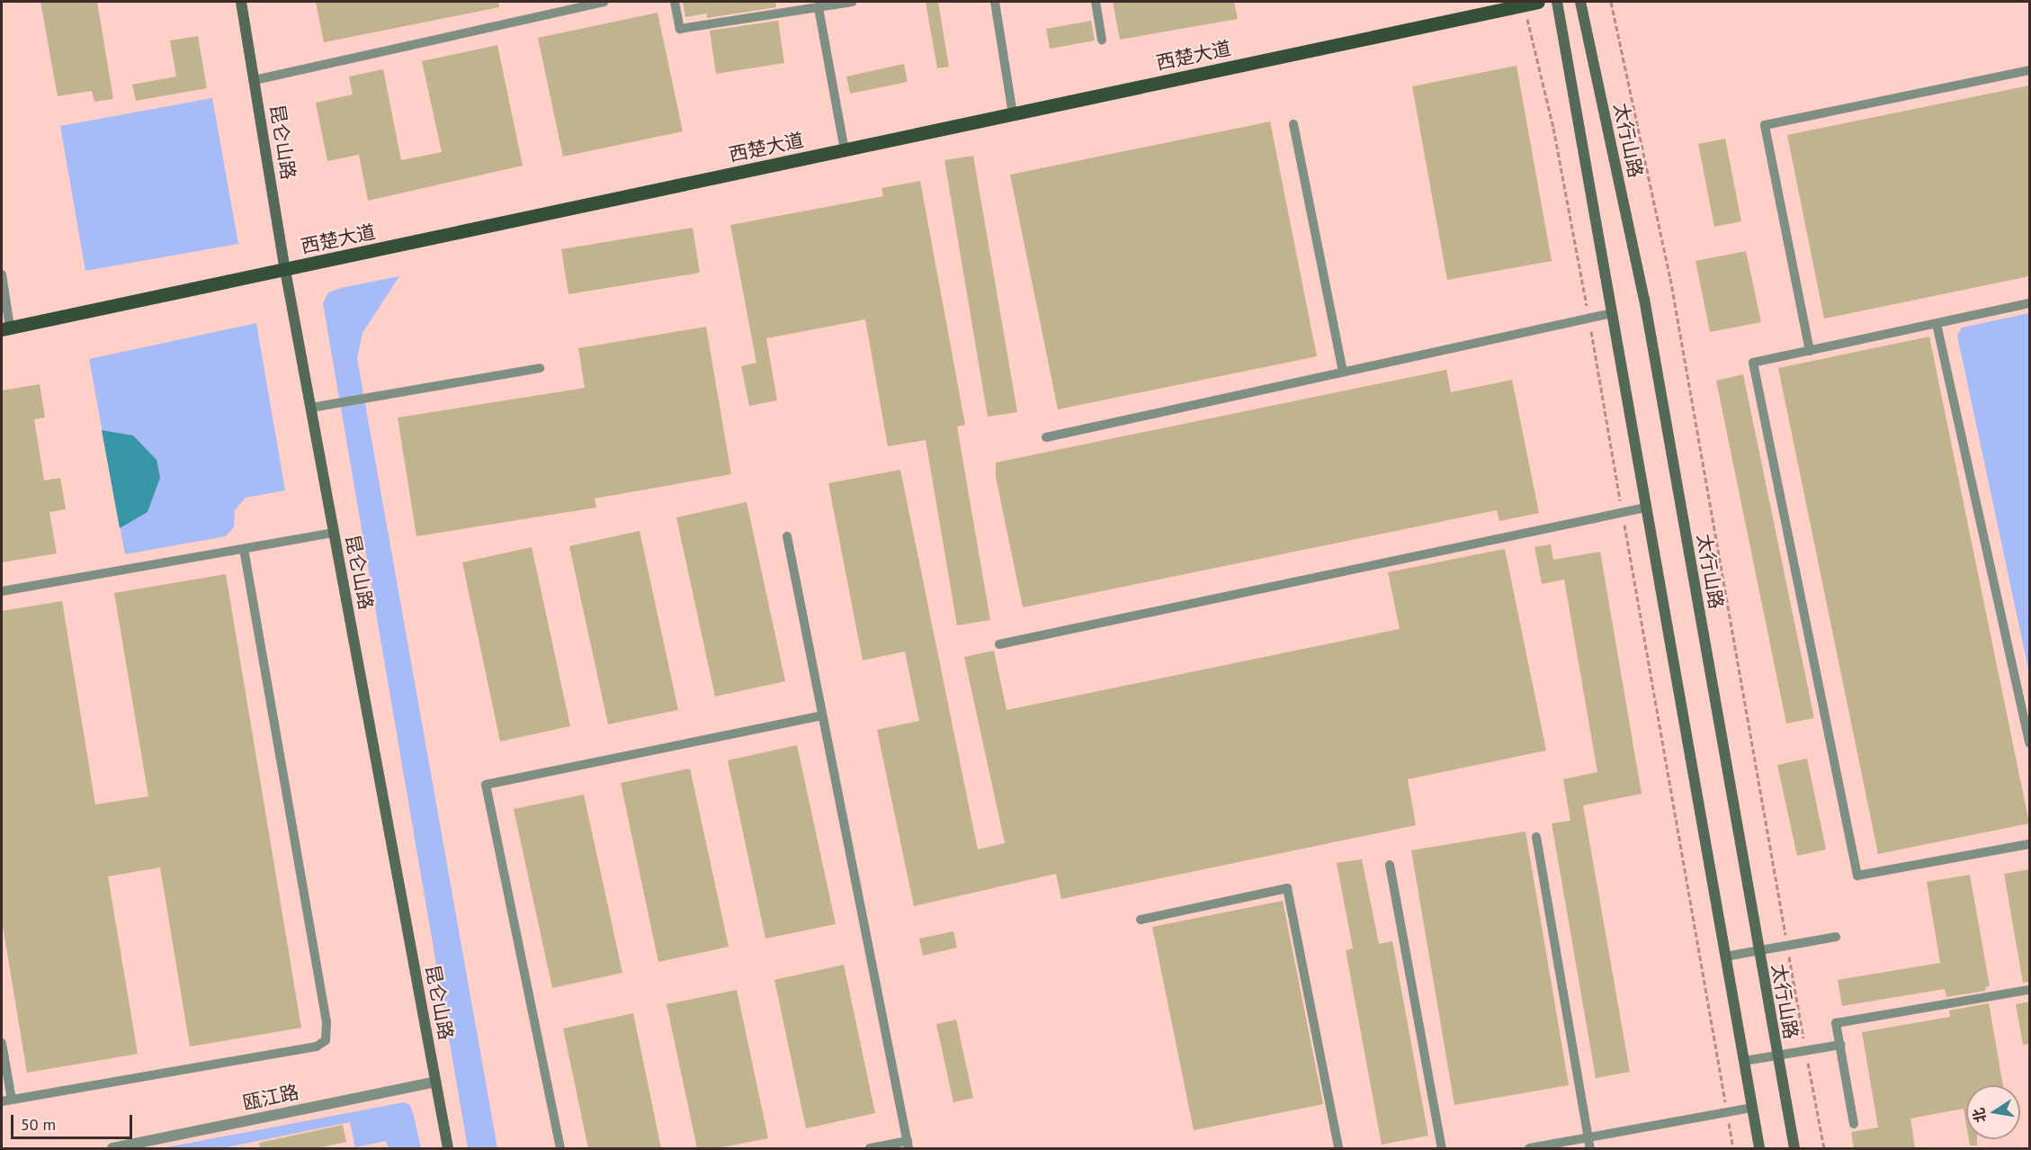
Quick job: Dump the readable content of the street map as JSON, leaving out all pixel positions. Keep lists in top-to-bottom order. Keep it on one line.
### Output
{"streets":{"main road":["西楚大道"],"street":["太行山路","昆仑山路","瓯江路"]},"crossings":[["西楚大道","昆仑山路"],["昆仑山路","瓯江路"]],"scale_bar":"50 m","north":"left"}
